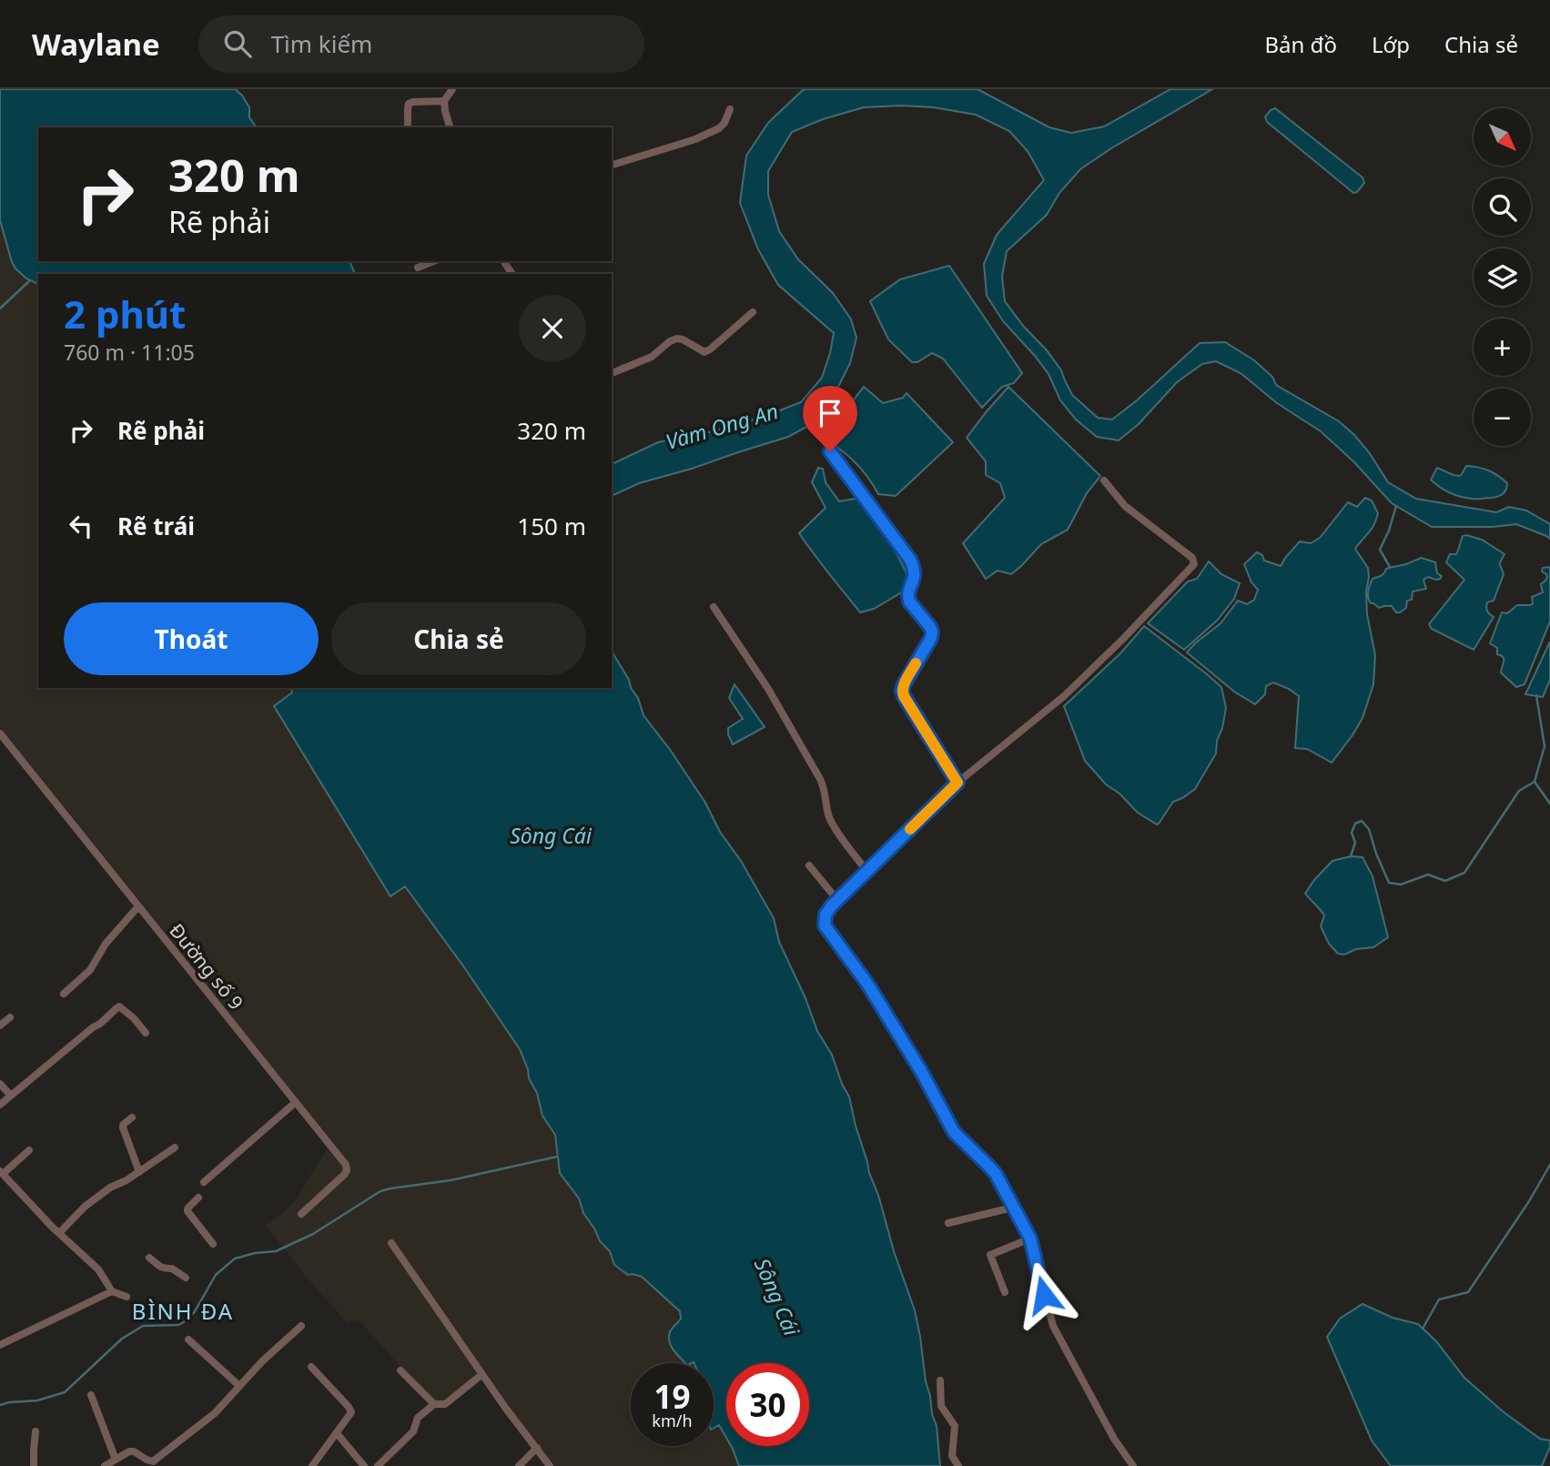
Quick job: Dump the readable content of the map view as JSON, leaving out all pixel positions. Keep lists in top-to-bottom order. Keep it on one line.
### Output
{"streets":{"street":["Đường số 9"]},"districts":["BÌNH ĐA"],"water":["Vàm Ong An","Sông Cái"],"north":"bottom right","page":{"header":"Waylane","search":"Tìm kiếm","nav":["Bản đồ","Lớp","Chia sẻ"],"map_buttons":["+","−"],"turn":["320 m","Rẽ phải"],"heading":["2 phút","760 m · 11:05"],"list":[{"name":"Rẽ phải","value":"320 m"},{"name":"Rẽ trái","value":"150 m"}],"buttons":["Thoát","Chia sẻ"],"speed":"19 km/h","limit":"30"}}
